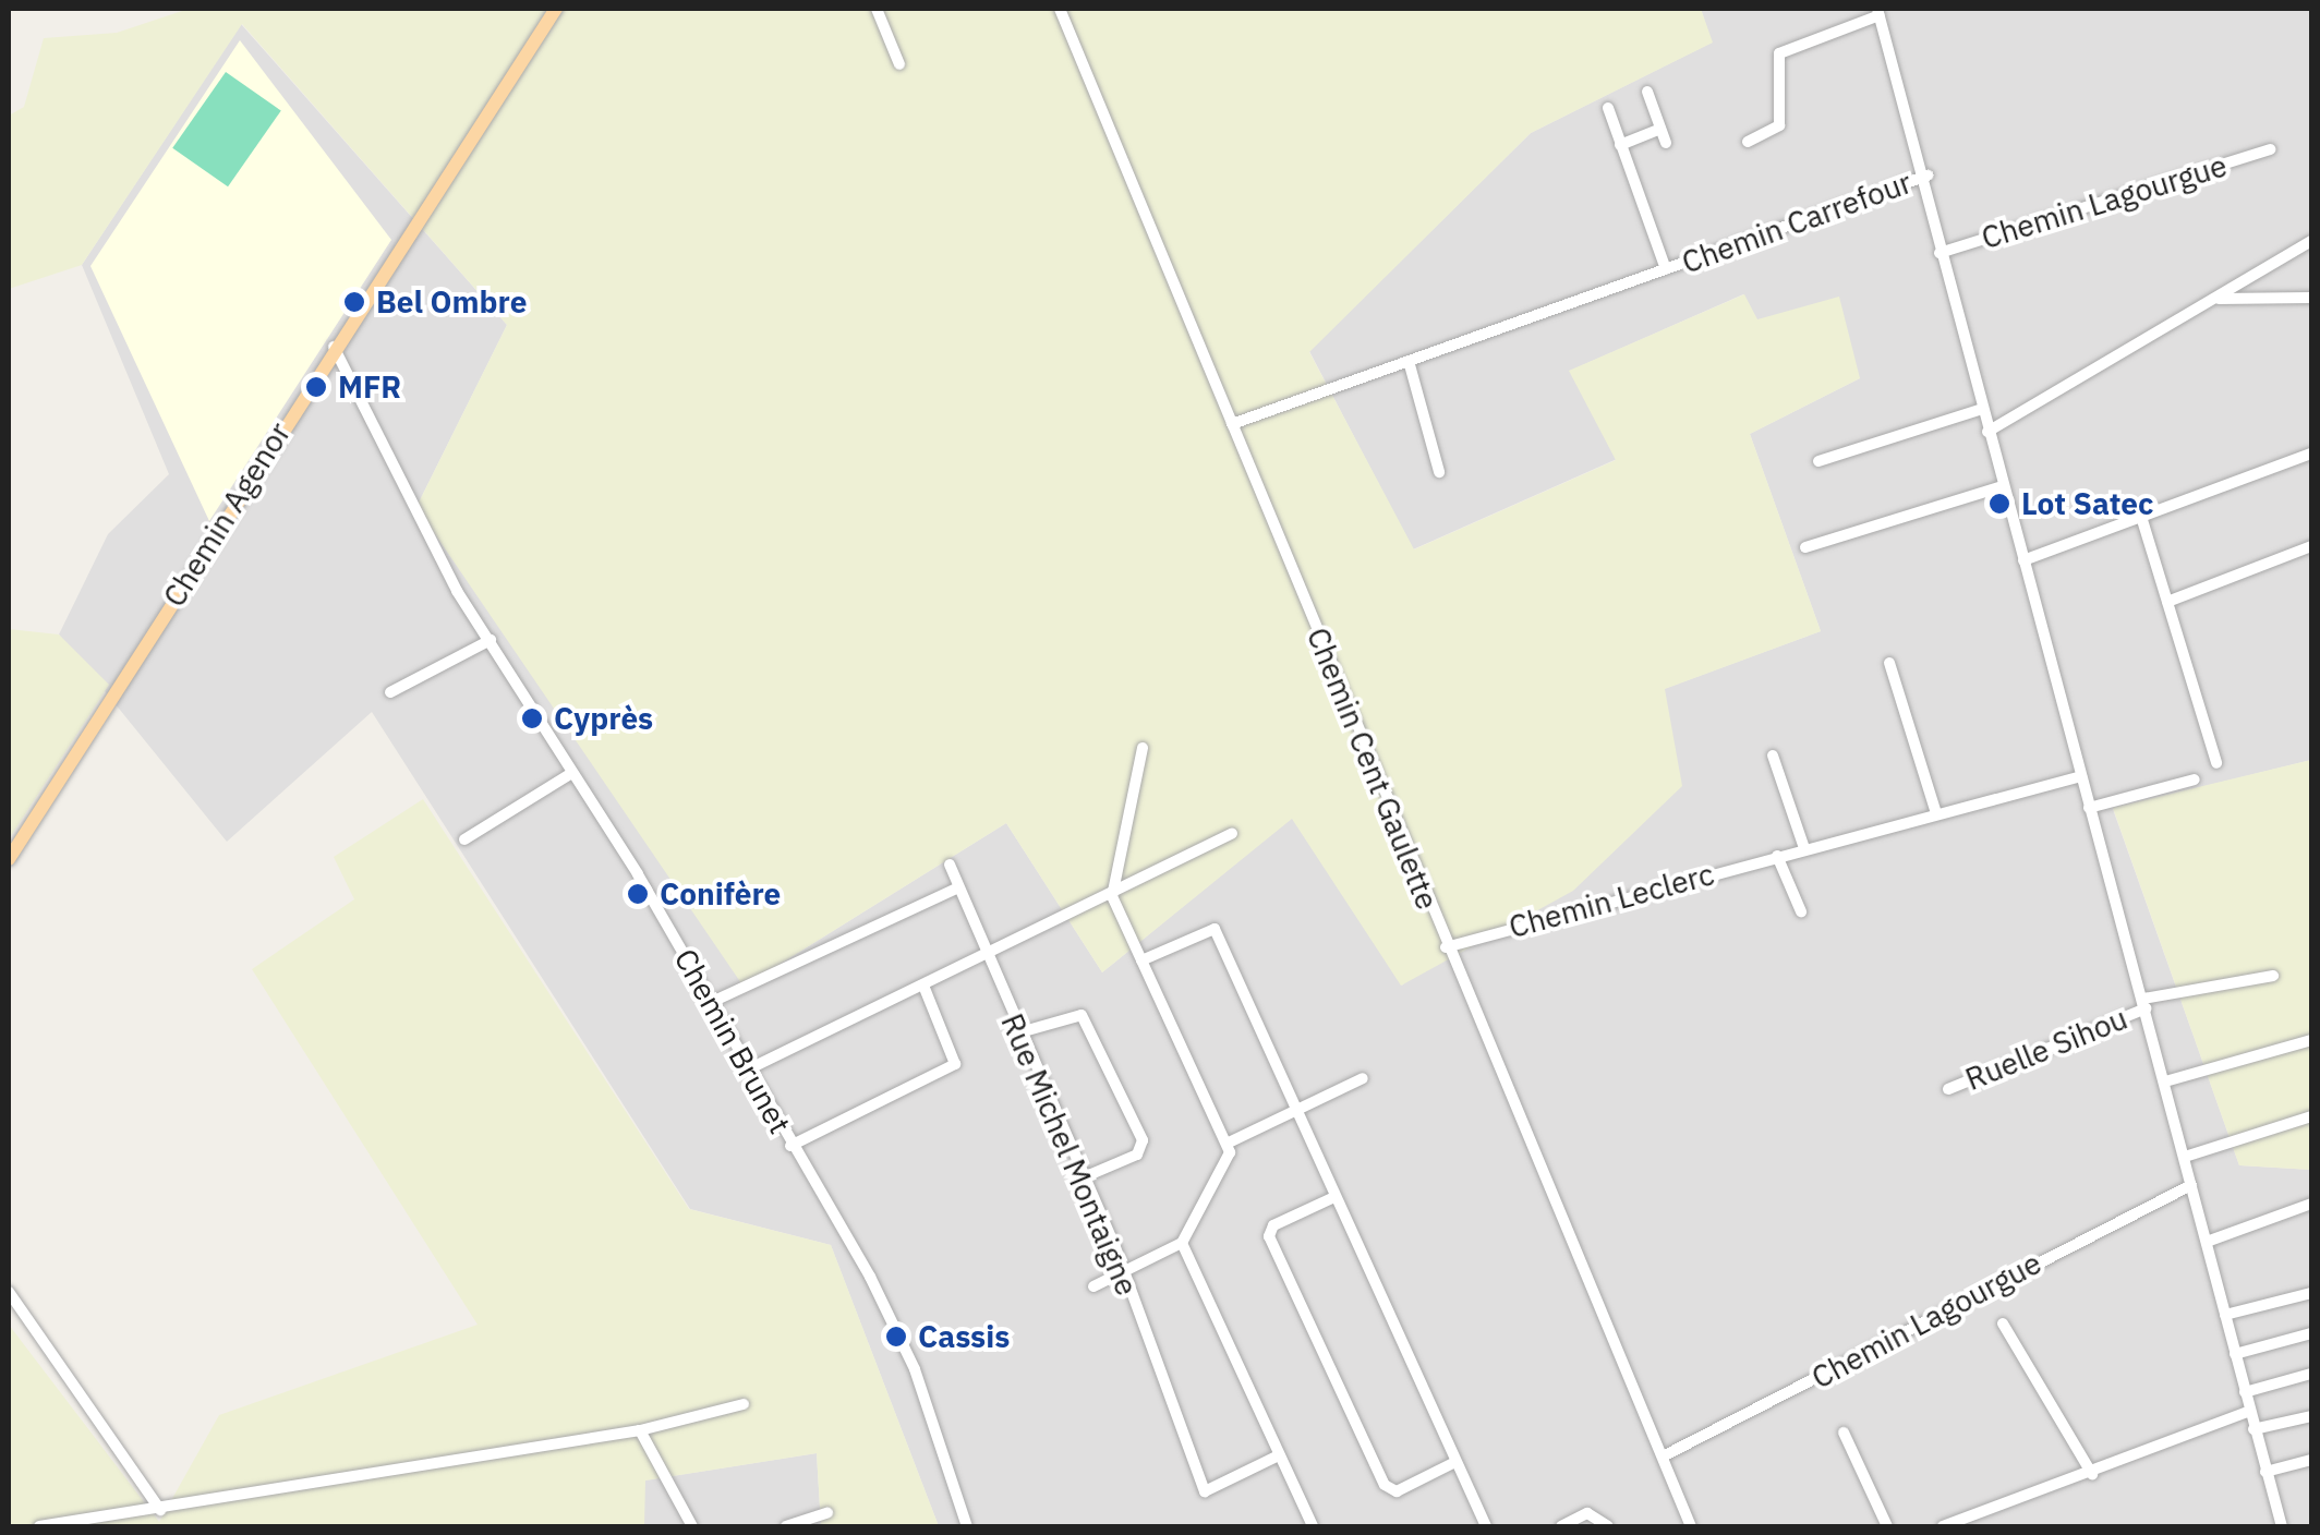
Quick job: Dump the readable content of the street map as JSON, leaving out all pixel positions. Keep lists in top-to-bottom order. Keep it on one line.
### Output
{"streets":{"main road":["Chemin Agenor"],"street":["Chemin Lagourgue","Chemin Carrefour","Chemin Cent Gaulette","Chemin Leclerc","Chemin Brunet","Ruelle Sihou","Rue Michel Montaigne"]},"crossings":[["Chemin Lagourgue","Chemin Carrefour"],["Chemin Lagourgue","Chemin Cent Gaulette"],["Chemin Lagourgue","Chemin Leclerc"],["Chemin Lagourgue","Ruelle Sihou"],["Chemin Carrefour","Chemin Cent Gaulette"],["Chemin Agenor","Chemin Brunet"],["Chemin Cent Gaulette","Chemin Leclerc"]],"places":["Bel Ombre","MFR","Lot Satec","Cyprès","Conifère","Cassis"]}
